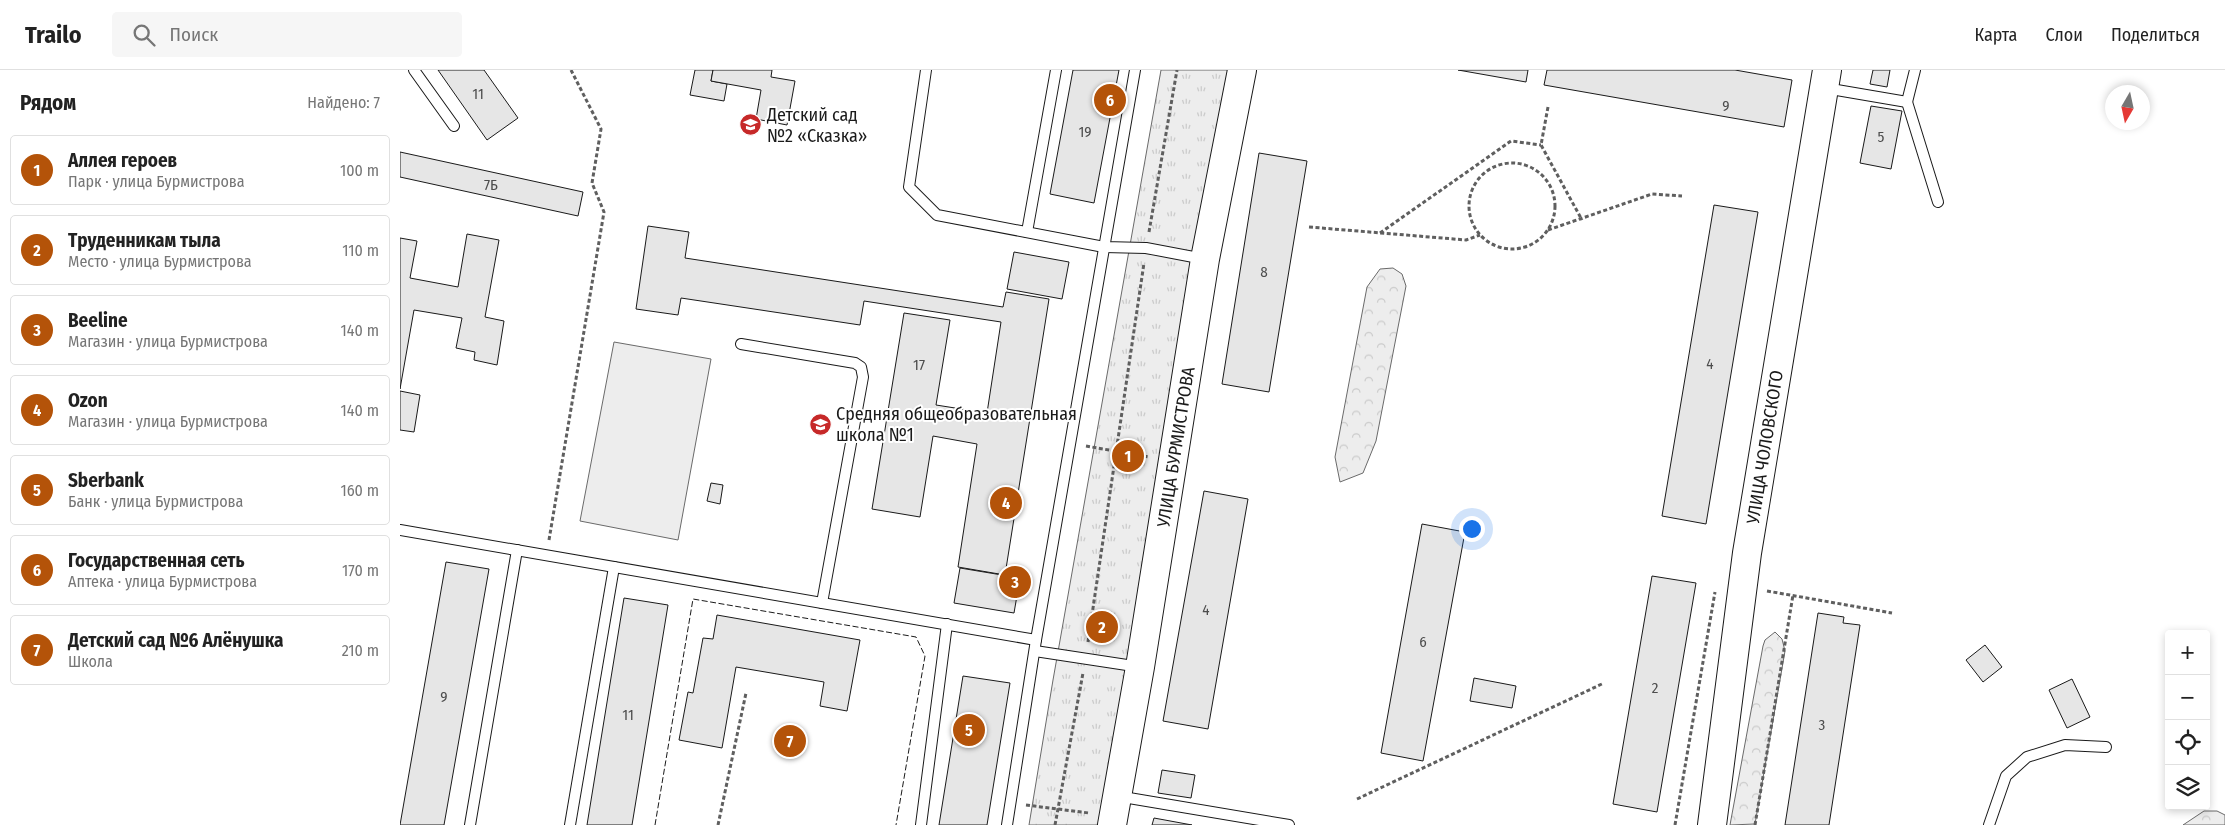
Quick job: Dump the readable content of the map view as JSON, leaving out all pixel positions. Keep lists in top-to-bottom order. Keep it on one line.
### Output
{"streets":{"street":["УЛИЦА БУРМИСТРОВА","УЛИЦА ЧОЛОВСКОГО"]},"places":{"school or university":["Детский сад №2 «Сказка»","Средняя общеобразовательная школа №1"]},"house_numbers":["11","9","19","5","7Б","8","4","17","4","6","2","9","11","3"],"north":"bottom","page":{"header":"Trailo","search":"Поиск","nav":["Карта","Слои","Поделиться"],"heading":["Рядом","Найдено: 7"],"pins":["6","1","4","3","2","5","7"],"list":[{"mark":"1","name":"Аллея героев","note":"Парк · улица Бурмистрова","value":"100 m"},{"mark":"2","name":"Труденникам тыла","note":"Место · улица Бурмистрова","value":"110 m"},{"mark":"3","name":"Beeline","note":"Магазин · улица Бурмистрова","value":"140 m"},{"mark":"4","name":"Ozon","note":"Магазин · улица Бурмистрова","value":"140 m"},{"mark":"5","name":"Sberbank","note":"Банк · улица Бурмистрова","value":"160 m"},{"mark":"6","name":"Государственная сеть","note":"Аптека · улица Бурмистрова","value":"170 m"},{"mark":"7","name":"Детский сад №6 Алёнушка","note":"Школа","value":"210 m"}],"map_buttons":["+","−"]}}
